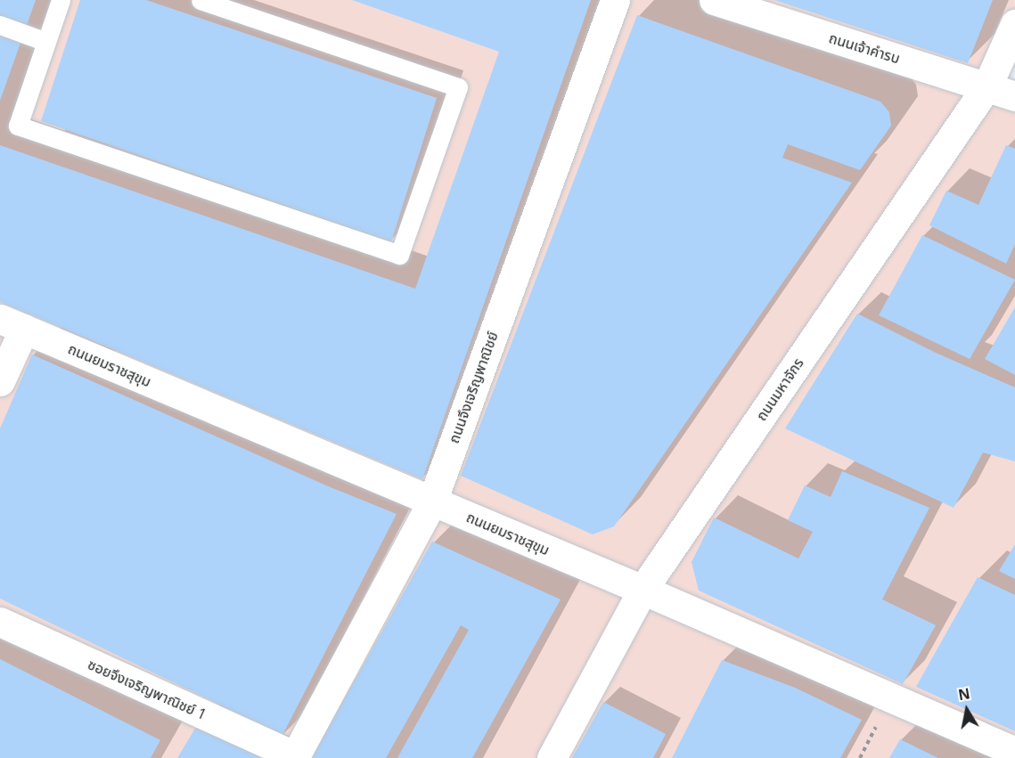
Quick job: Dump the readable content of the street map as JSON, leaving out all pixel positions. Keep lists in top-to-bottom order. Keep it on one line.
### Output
{"streets":{"street":["ถนนเจ้าคำรบ","ถนนยมราชสุขุม","ถนนจึงเจริญพาณิชย์","ถนนมหาจักร","ซอยจึงเจริญพาณิชย์ 1"]},"crossings":[["ถนนเจ้าคำรบ","ถนนมหาจักร"],["ถนนยมราชสุขุม","ถนนจึงเจริญพาณิชย์"],["ถนนยมราชสุขุม","ถนนมหาจักร"],["ถนนจึงเจริญพาณิชย์","ซอยจึงเจริญพาณิชย์ 1"]],"north":"top"}
